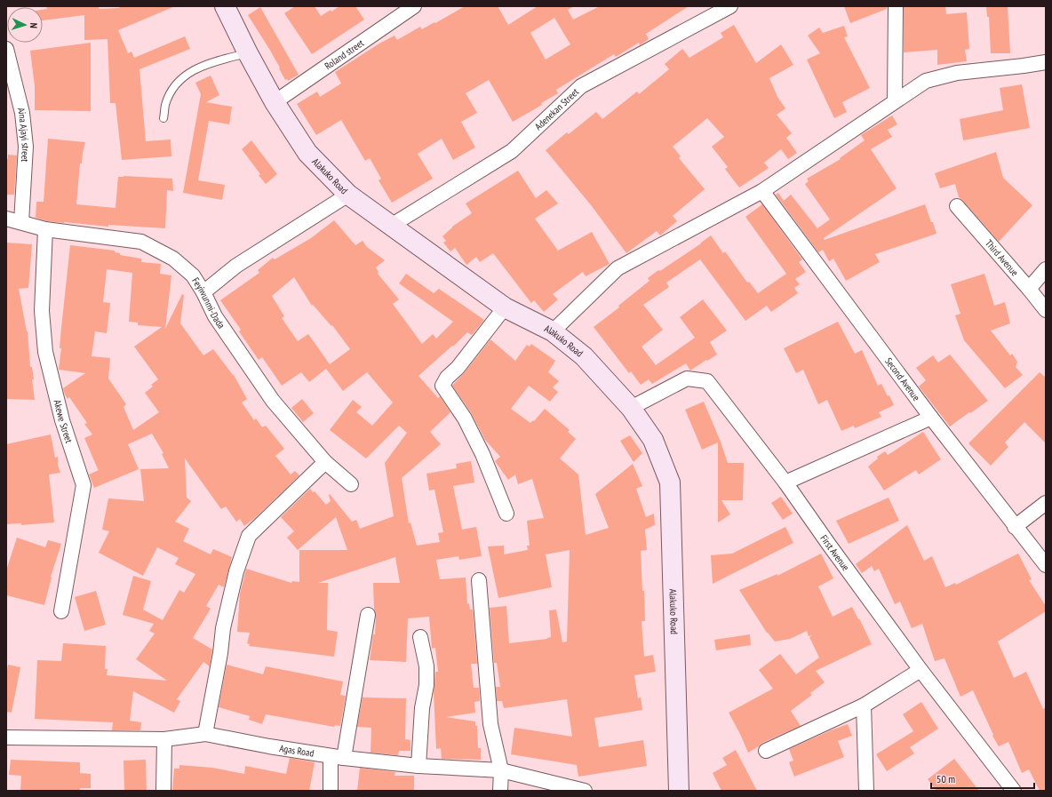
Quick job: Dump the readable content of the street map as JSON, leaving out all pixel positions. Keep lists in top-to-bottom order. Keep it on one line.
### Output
{"streets":{"main road":["Alakuko Road"],"street":["Roland street","Adenekan Street","Aina Ajayi street","Third Avenue","Feyiwunmi-Dada","Second Avenue","Akewe Street","First Avenue","Agas Road"]},"crossings":[["Roland street","Alakuko Road"],["Adenekan Street","Alakuko Road"],["Aina Ajayi street","Feyiwunmi-Dada"],["Alakuko Road","First Avenue"],["Feyiwunmi-Dada","Akewe Street"]],"scale_bar":"50 m","north":"right"}
